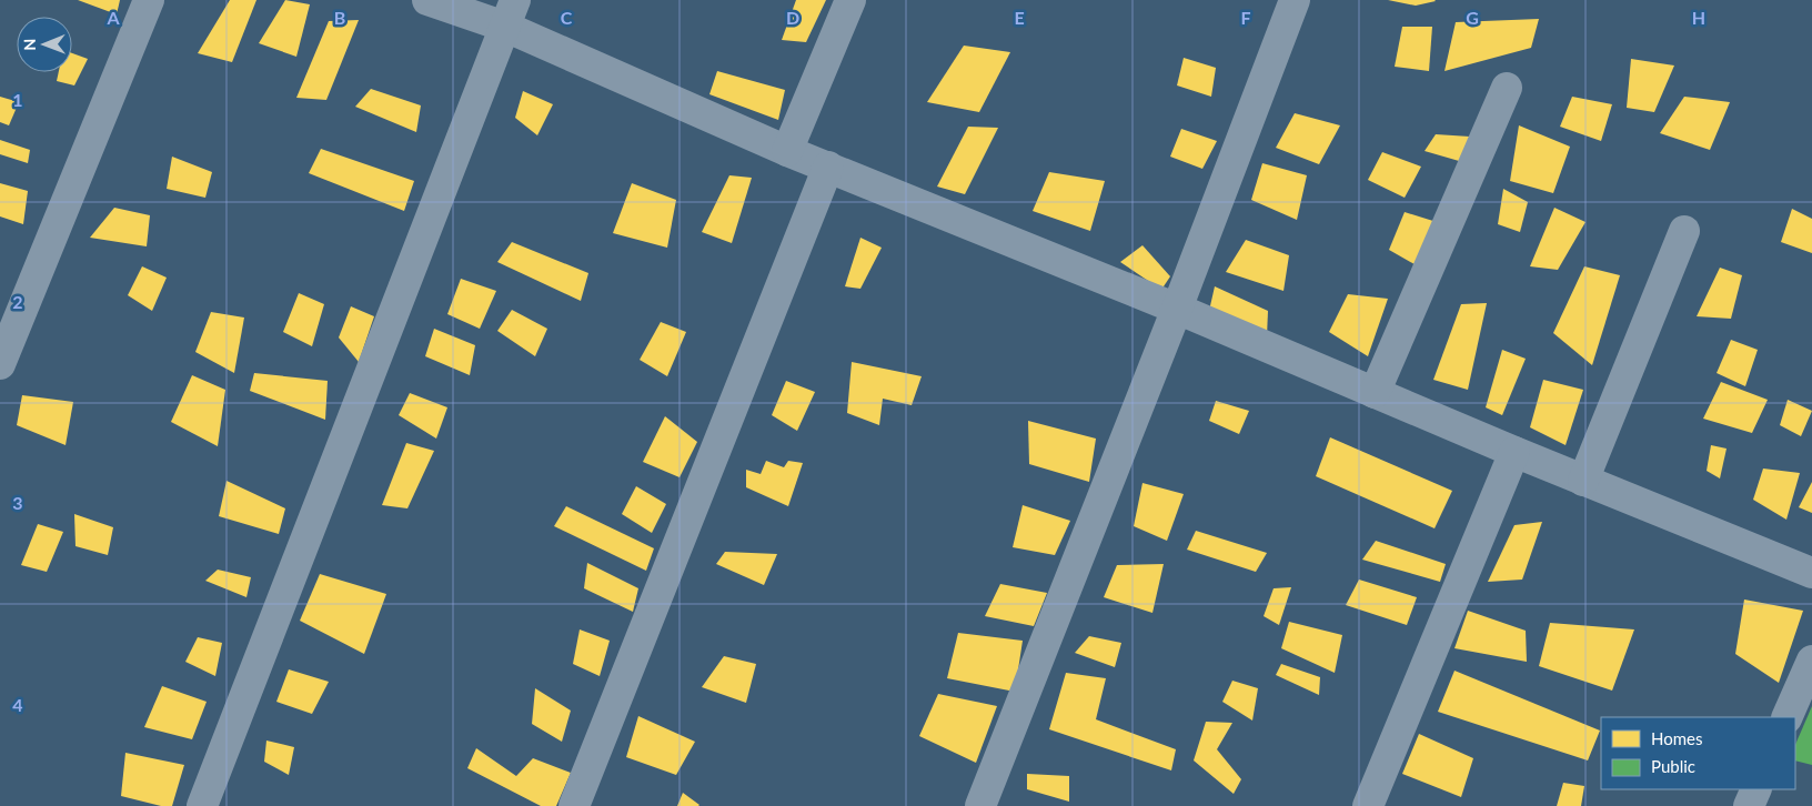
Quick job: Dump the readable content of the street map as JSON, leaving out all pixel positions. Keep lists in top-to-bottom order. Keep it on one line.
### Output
{"legend":["Homes","Public"],"north":"left","grid":{"columns":["A","B","C","D","E","F","G","H"],"rows":["1","2","3","4"]}}
